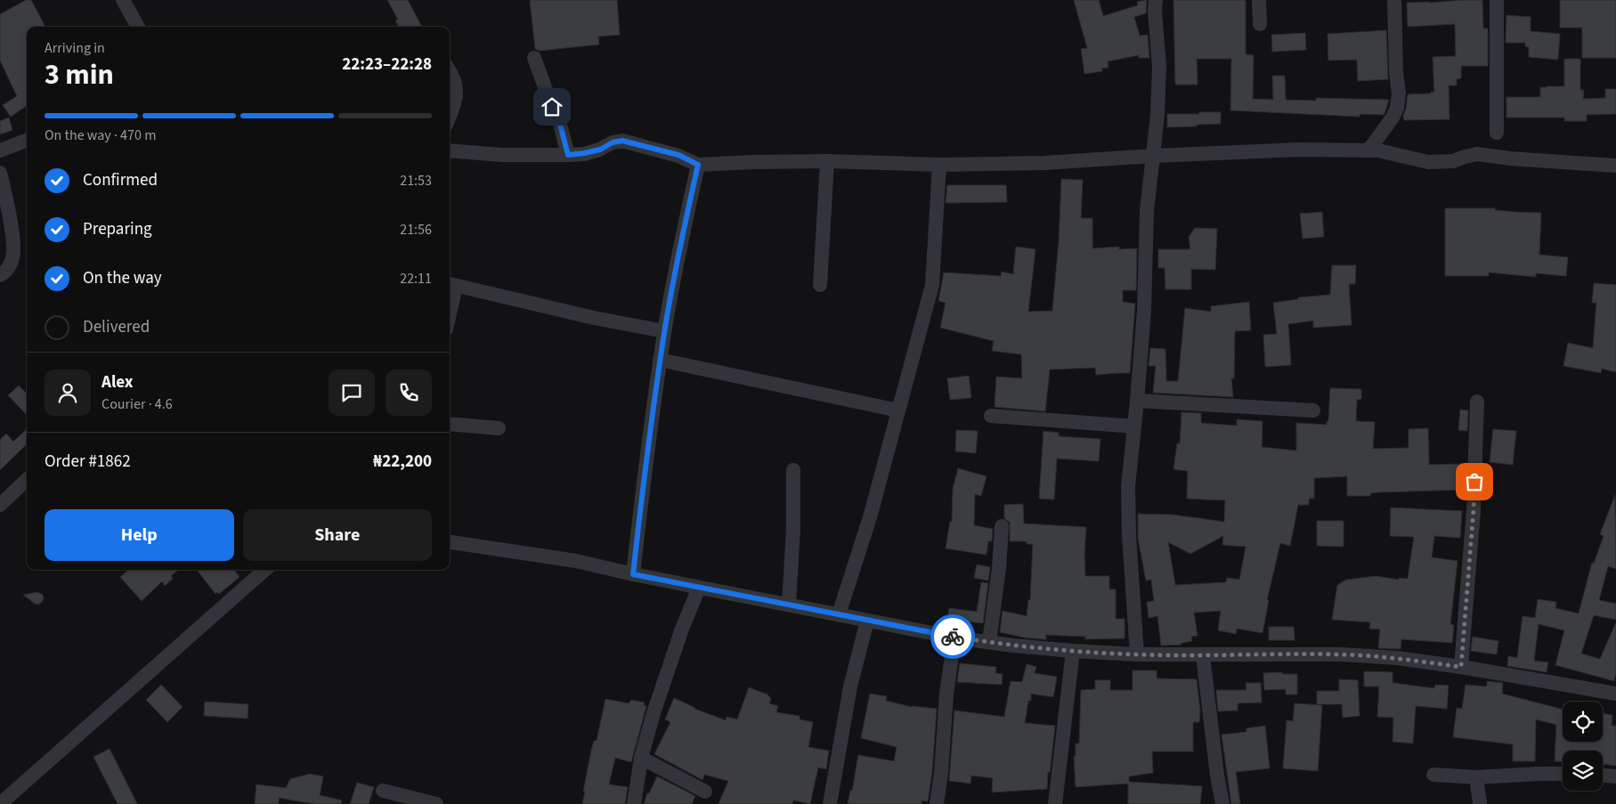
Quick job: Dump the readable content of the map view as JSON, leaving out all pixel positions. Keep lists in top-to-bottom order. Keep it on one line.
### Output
{"page":{"heading":["3 min","Arriving in","22:23–22:28"],"panel":["Alex","Courier · 4.6","Order #1862","₦22,200"],"bar":"On the way · 470 m","list":[["Confirmed","21:53"],["Preparing","21:56"],["On the way","22:11"],"Delivered"],"buttons":["Help","Share"]}}
